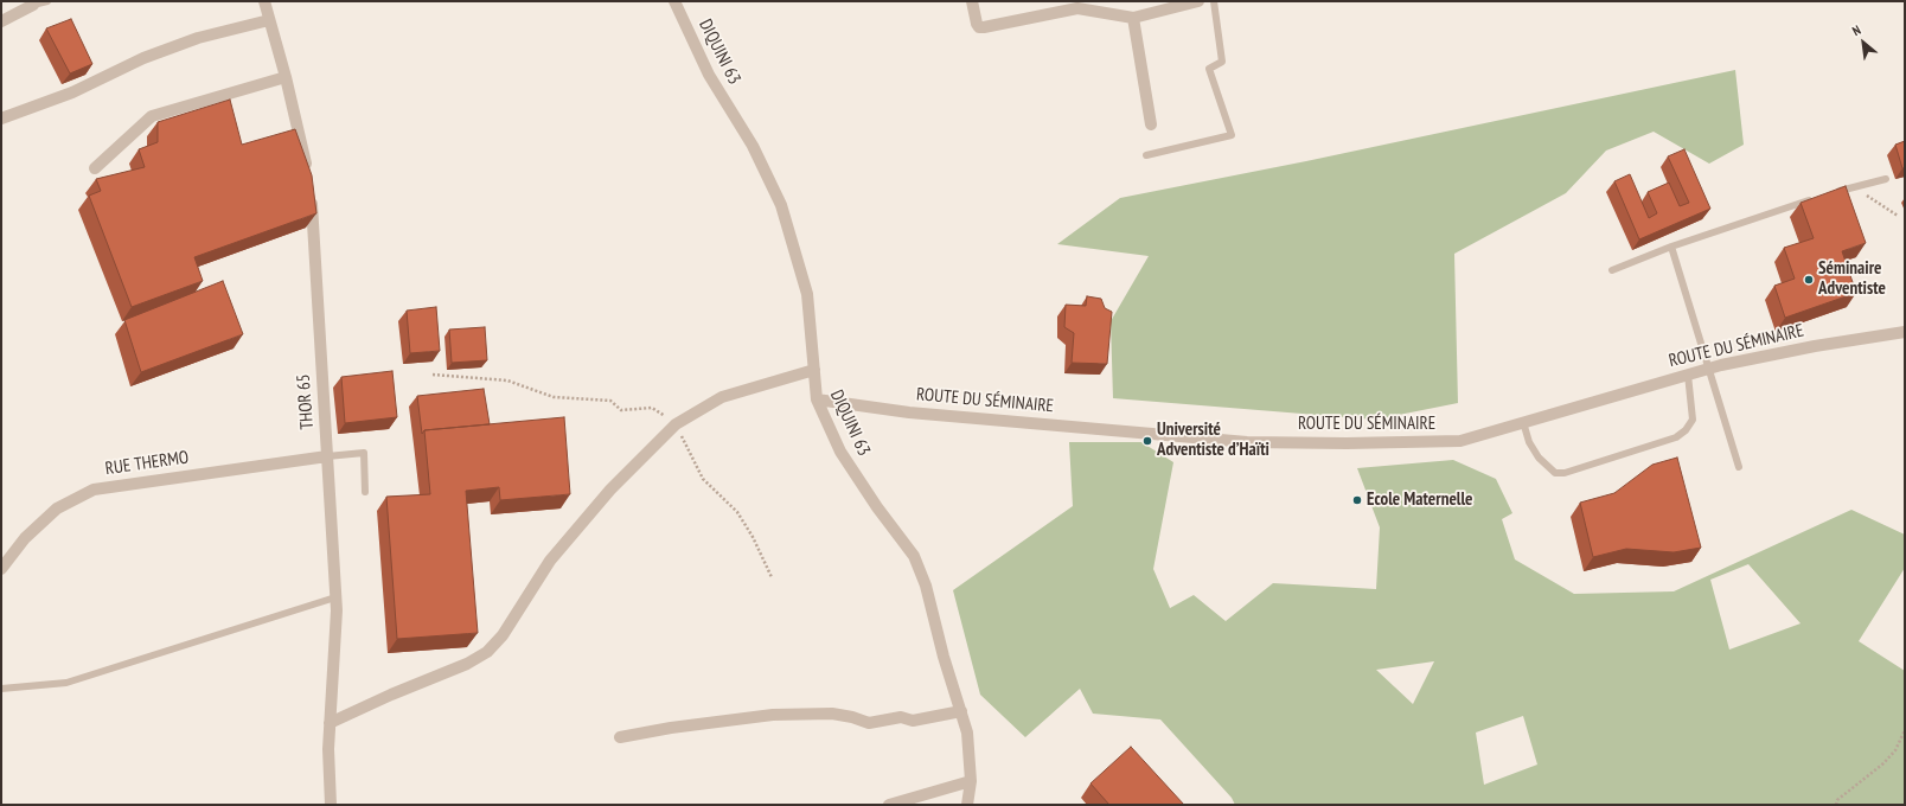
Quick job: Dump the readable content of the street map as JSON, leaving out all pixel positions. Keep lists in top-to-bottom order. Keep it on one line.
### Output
{"streets":{"street":["DIQUINI 63","ROUTE DU SÉMINAIRE","THOR 65","RUE THERMO"]},"crossings":[["DIQUINI 63","ROUTE DU SÉMINAIRE"],["THOR 65","RUE THERMO"]],"places":["Séminaire Adventiste","Université Adventiste d’Haïti","Ecole Maternelle"],"north":"top left"}
